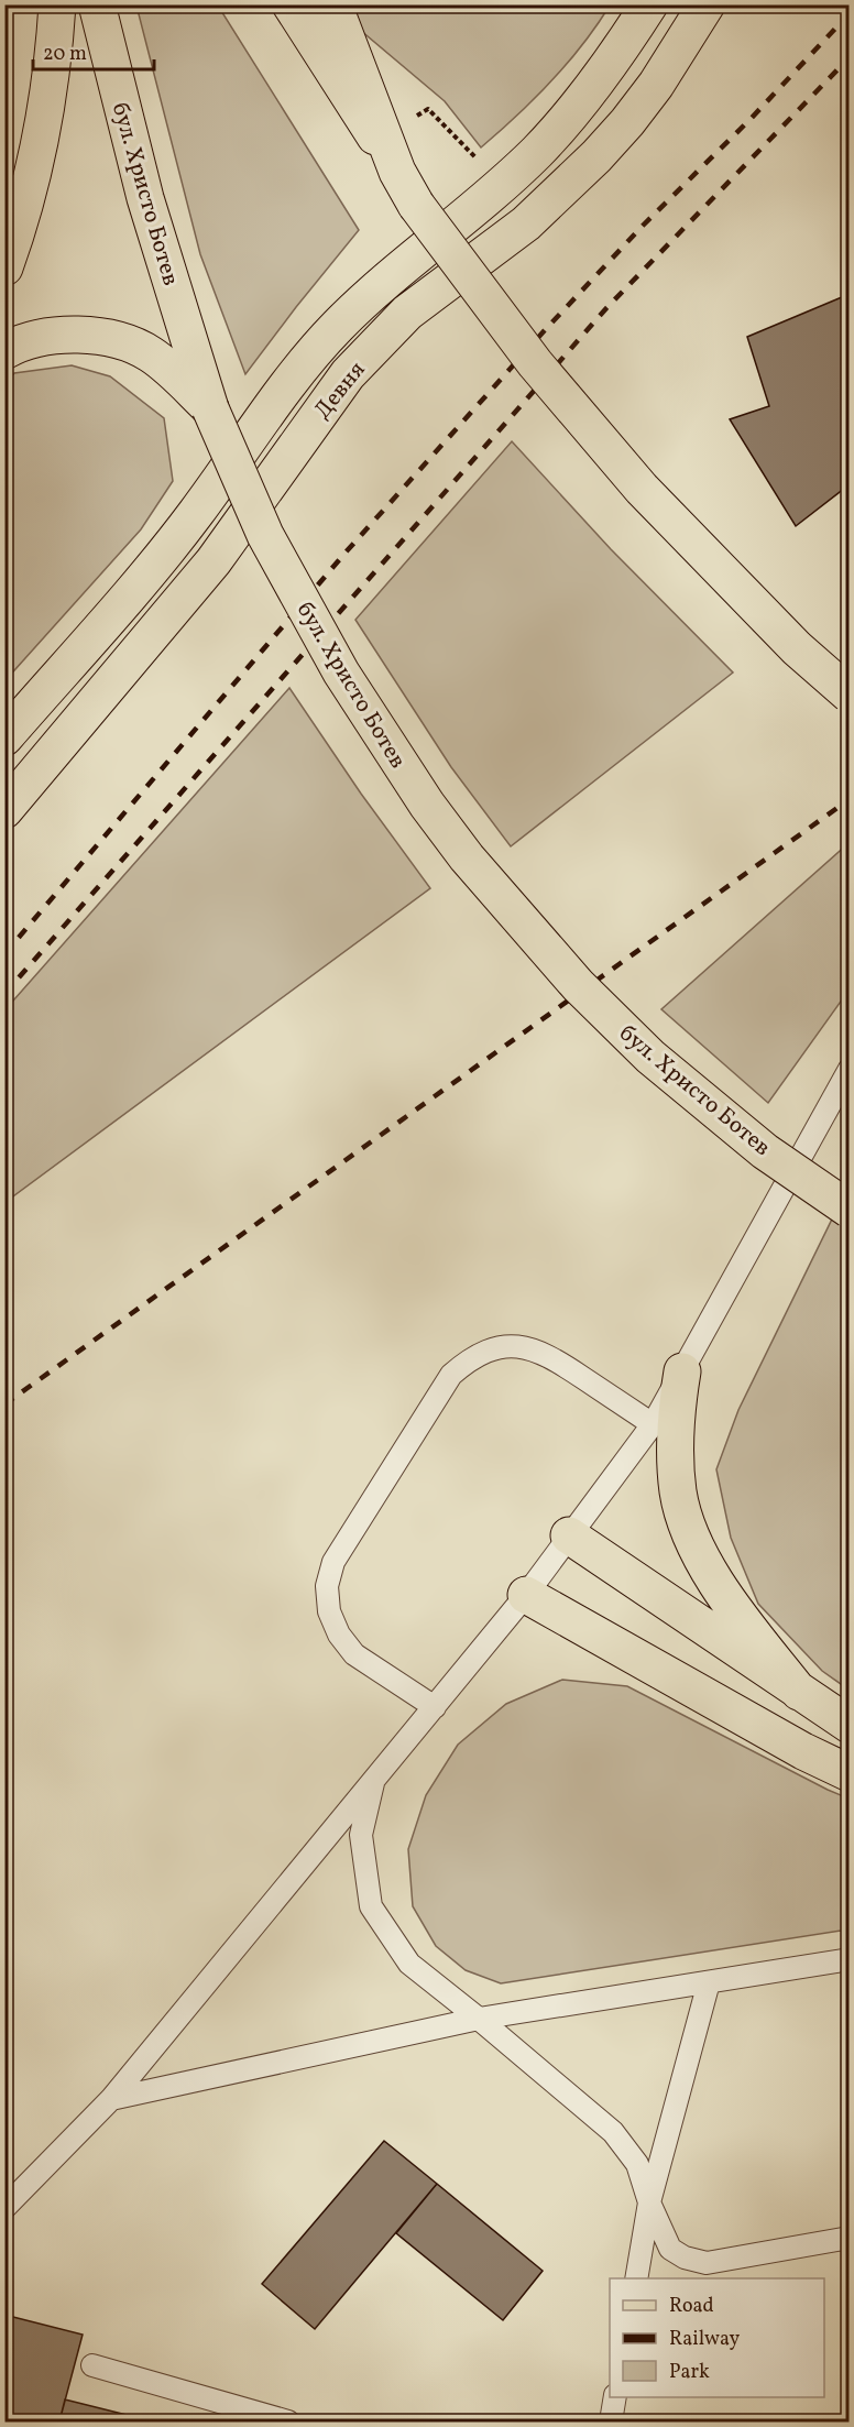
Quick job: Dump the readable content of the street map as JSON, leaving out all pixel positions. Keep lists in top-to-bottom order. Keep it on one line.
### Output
{"streets":{"main road":["бул. Христо Ботев","Девня"]},"legend":["Road","Railway","Park"],"scale_bar":"20 m"}
